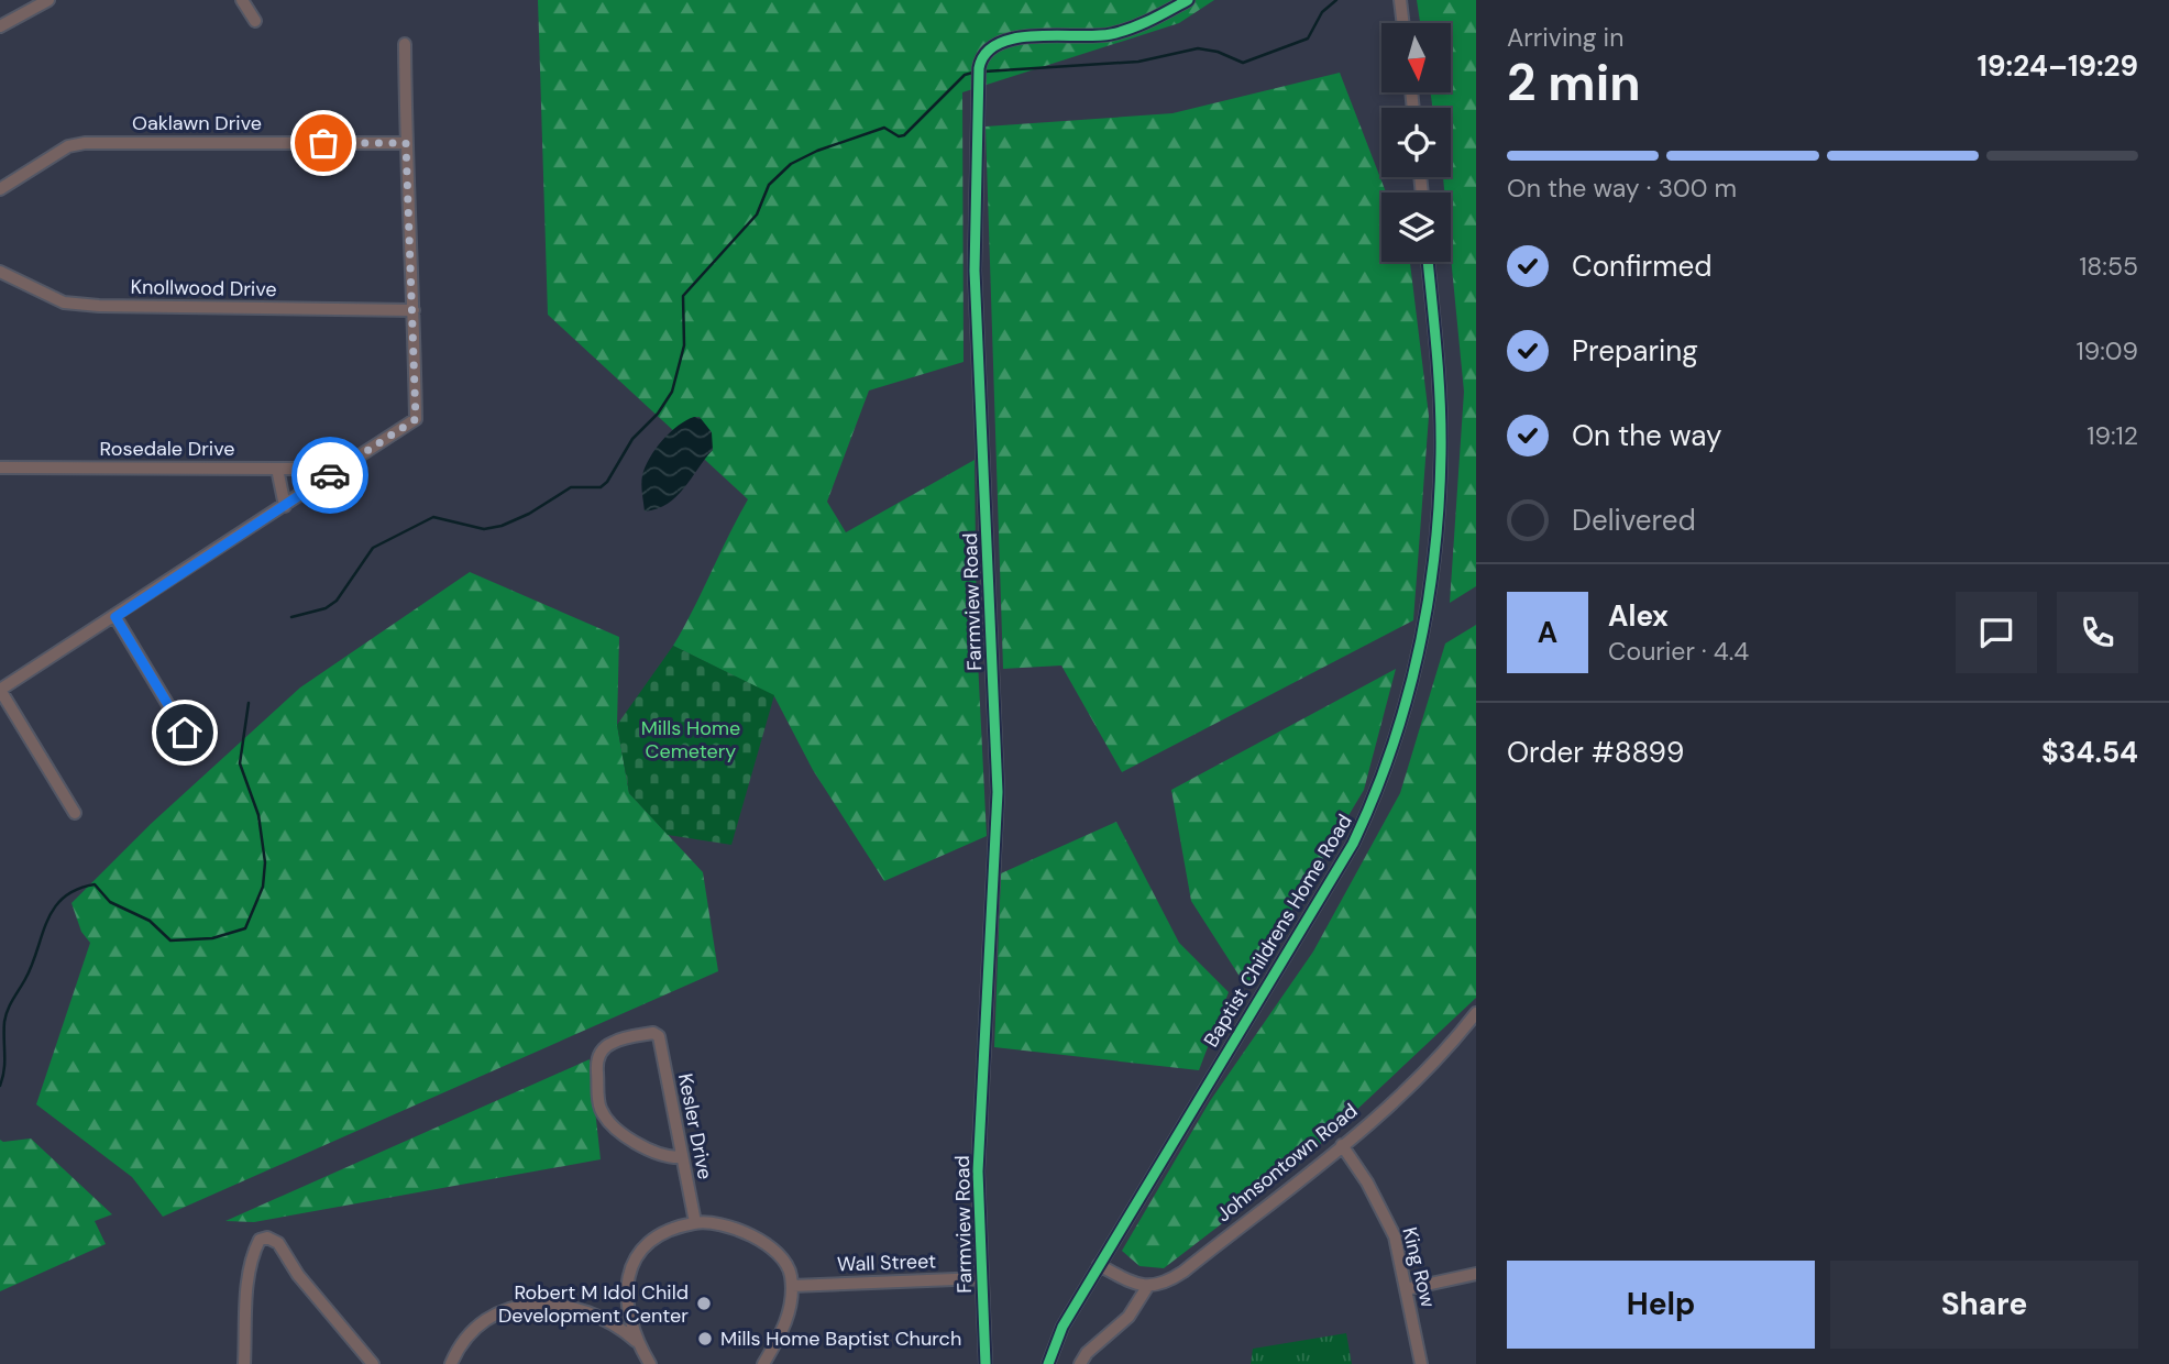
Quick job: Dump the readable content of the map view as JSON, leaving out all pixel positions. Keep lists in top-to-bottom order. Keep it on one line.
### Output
{"streets":{"street":["Oaklawn Drive","Knollwood Drive","Rosedale Drive","Farmview Road","Baptist Childrens Home Road","Kesler Drive","Johnsontown Road","Wall Street","King Row"]},"crossings":[["Farmview Road","Wall Street"],["Johnsontown Road","King Row"]],"parks":["Mills Home Cemetery"],"places":["Robert M Idol Child Development Center","Mills Home Baptist Church"],"north":"bottom","page":{"heading":["2 min","Arriving in","19:24–19:29"],"panel":["Alex","Courier · 4.4","Order #8899","$34.54"],"bar":"On the way · 300 m","list":[["Confirmed","18:55"],["Preparing","19:09"],["On the way","19:12"],"Delivered"],"round":"A","buttons":["Help","Share"]}}
